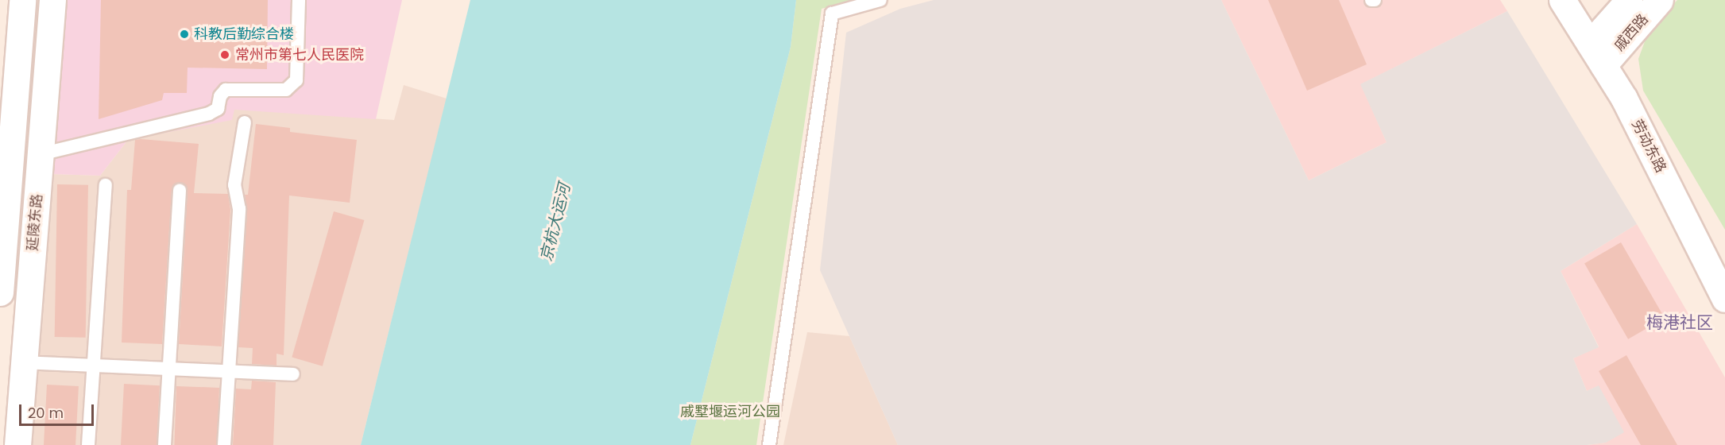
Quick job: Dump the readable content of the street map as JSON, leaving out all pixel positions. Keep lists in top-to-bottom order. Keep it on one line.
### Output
{"streets":{"main road":["戚西路","劳动东路","延陵东路"]},"crossings":[["戚西路","劳动东路"]],"districts":["梅港社区"],"water":["京杭大运河"],"parks":["戚墅堰运河公园"],"places":["科教后勤综合楼","常州市第七人民医院"],"scale_bar":"20 m"}
